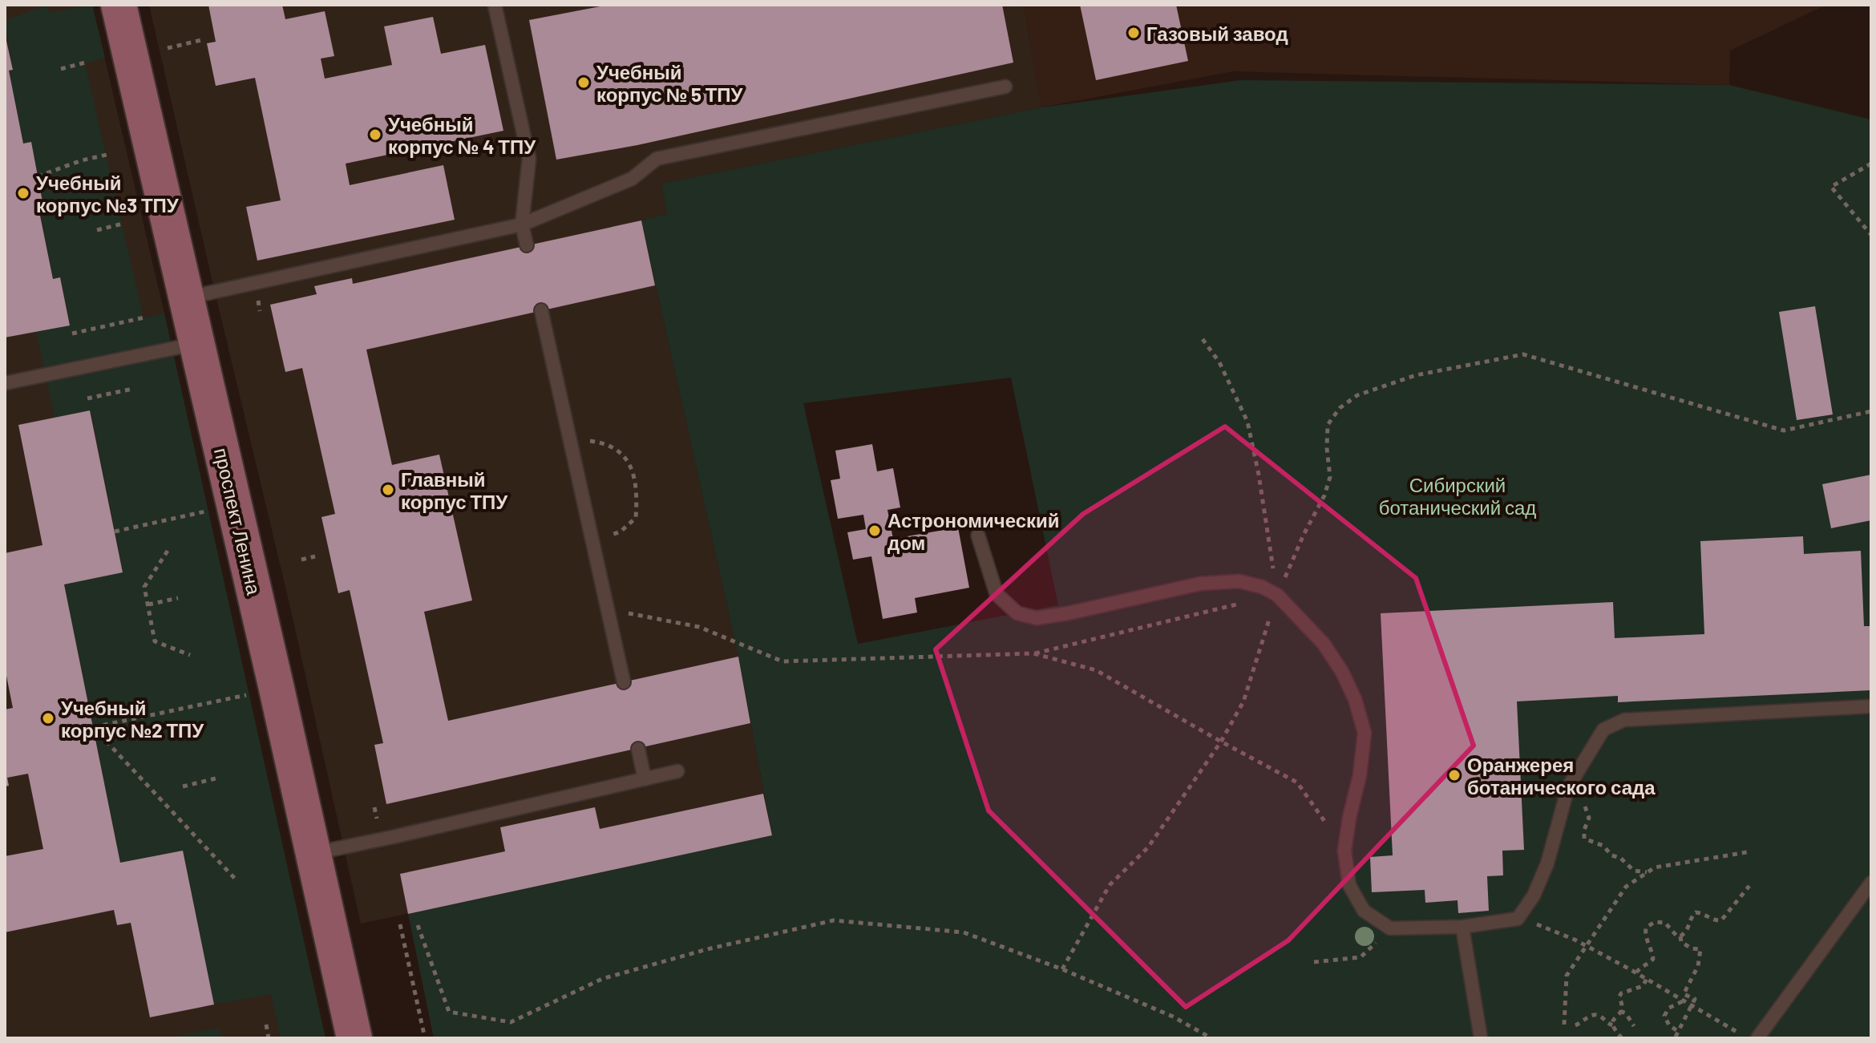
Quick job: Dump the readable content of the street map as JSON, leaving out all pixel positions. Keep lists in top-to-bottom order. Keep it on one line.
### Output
{"streets":{"main road":["проспект Ленина"]},"parks":["Сибирский ботанический сад"],"places":["Газовый завод","Учебный корпус № 5 ТПУ","Учебный корпус № 4 ТПУ","Учебный корпус №3 ТПУ","Главный корпус ТПУ","Астрономический дом","Учебный корпус №2 ТПУ","Оранжерея ботанического сада"]}
